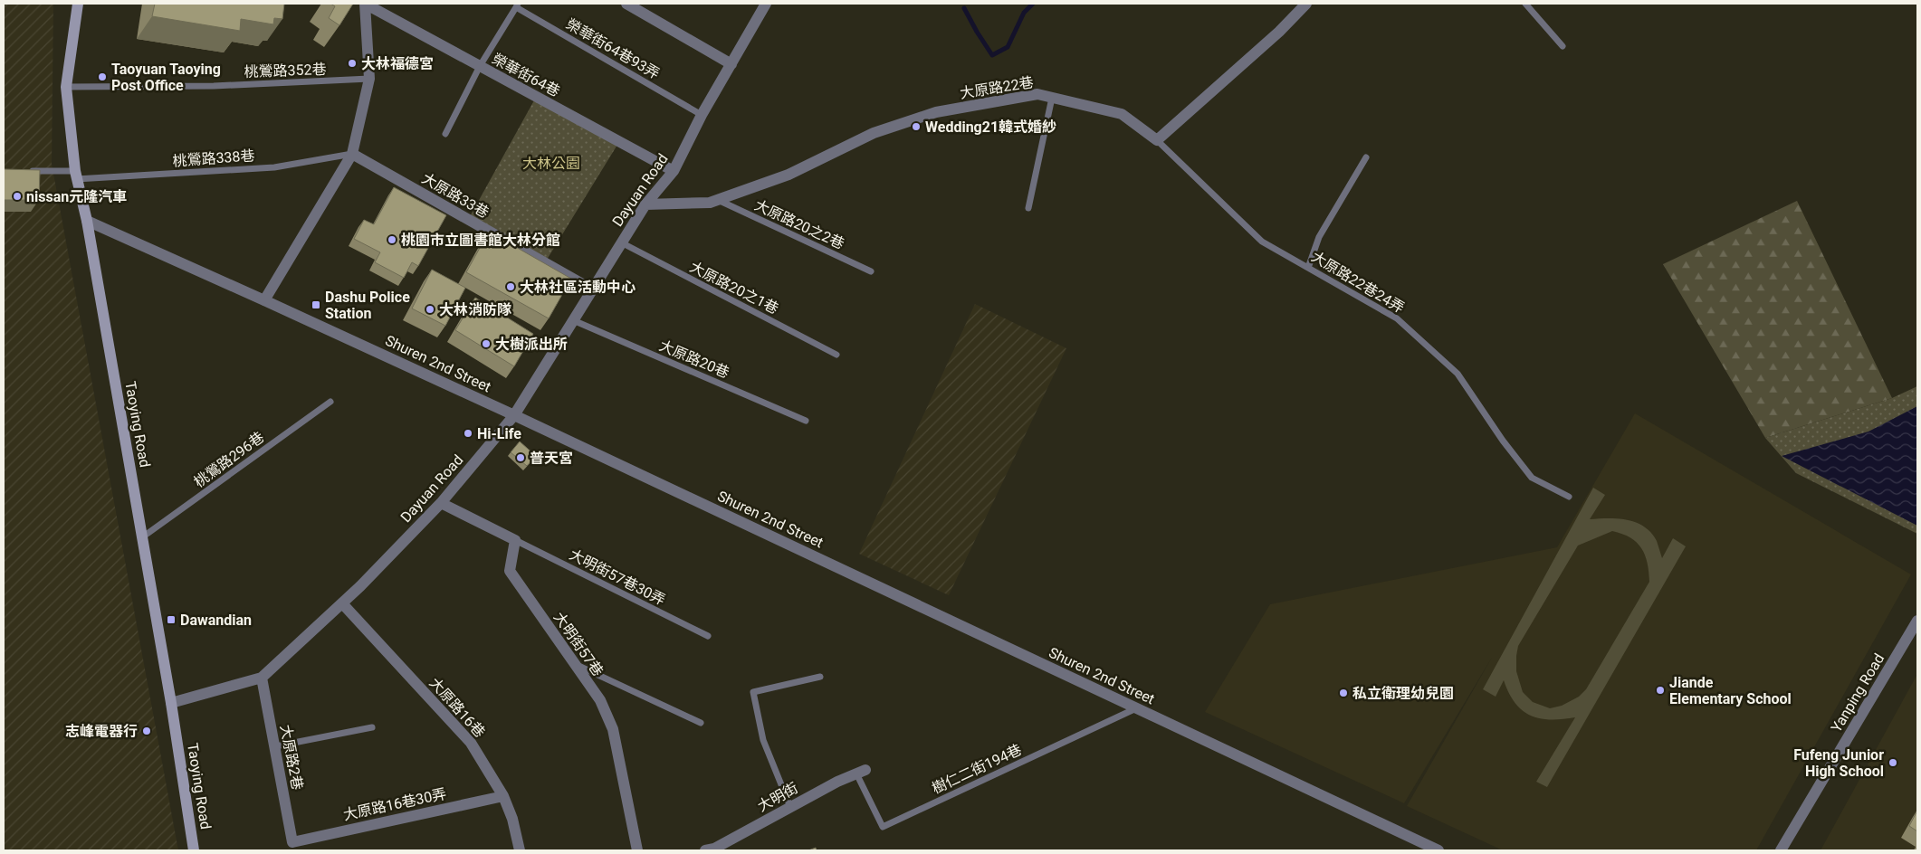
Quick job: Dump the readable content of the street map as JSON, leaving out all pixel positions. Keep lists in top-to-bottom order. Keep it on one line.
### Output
{"streets":{"main road":["Taoying Road"],"street":["榮華街64巷","大原路22巷","Dayuan Road","大原路33巷","Shuren 2nd Street","大明街57巷","Yanping Road","大原路16巷","大原路2巷","大明街","大原路16巷30弄"],"lane":["榮華街64巷93弄","桃鶯路352巷","桃鶯路338巷","大原路20之2巷","大原路22巷24弄","大原路20之1巷","大原路20巷","桃鶯路296巷","大明街57巷30弄","樹仁二街194巷"]},"crossings":[["榮華街64巷93弄","Dayuan Road"],["桃鶯路352巷","榮華街64巷"],["桃鶯路352巷","Taoying Road"],["榮華街64巷","桃鶯路338巷"],["榮華街64巷","Dayuan Road"],["榮華街64巷","大原路33巷"],["榮華街64巷","Shuren 2nd Street"],["大原路22巷","Dayuan Road"],["大原路22巷","大原路20之2巷"],["大原路22巷","大原路22巷24弄"],["桃鶯路338巷","大原路33巷"],["桃鶯路338巷","Taoying Road"],["Dayuan Road","大原路33巷"],["Dayuan Road","大原路20之1巷"],["Dayuan Road","大原路20巷"],["Dayuan Road","Shuren 2nd Street"],["Dayuan Road","Taoying Road"],["Dayuan Road","大原路16巷"],["Dayuan Road","大原路2巷"],["Shuren 2nd Street","Taoying Road"],["Shuren 2nd Street","樹仁二街194巷"],["Taoying Road","桃鶯路296巷"],["大明街57巷30弄","大明街57巷"],["大原路16巷","大原路16巷30弄"],["大原路2巷","大原路16巷30弄"],["樹仁二街194巷","大明街"]],"parks":["大林公園"],"places":{"other":["大林福德宮","Taoyuan Taoying Post Office","Wedding21韓式婚紗","nissan元隆汽車","桃園市立圖書館大林分館","大林社區活動中心","大林消防隊","大樹派出所","Hi-Life","普天宮","Jiande Elementary School","私立衛理幼兒園","志峰電器行","Fufeng Junior High School"],"transit":["Dashu Police Station","Dawandian"]}}
